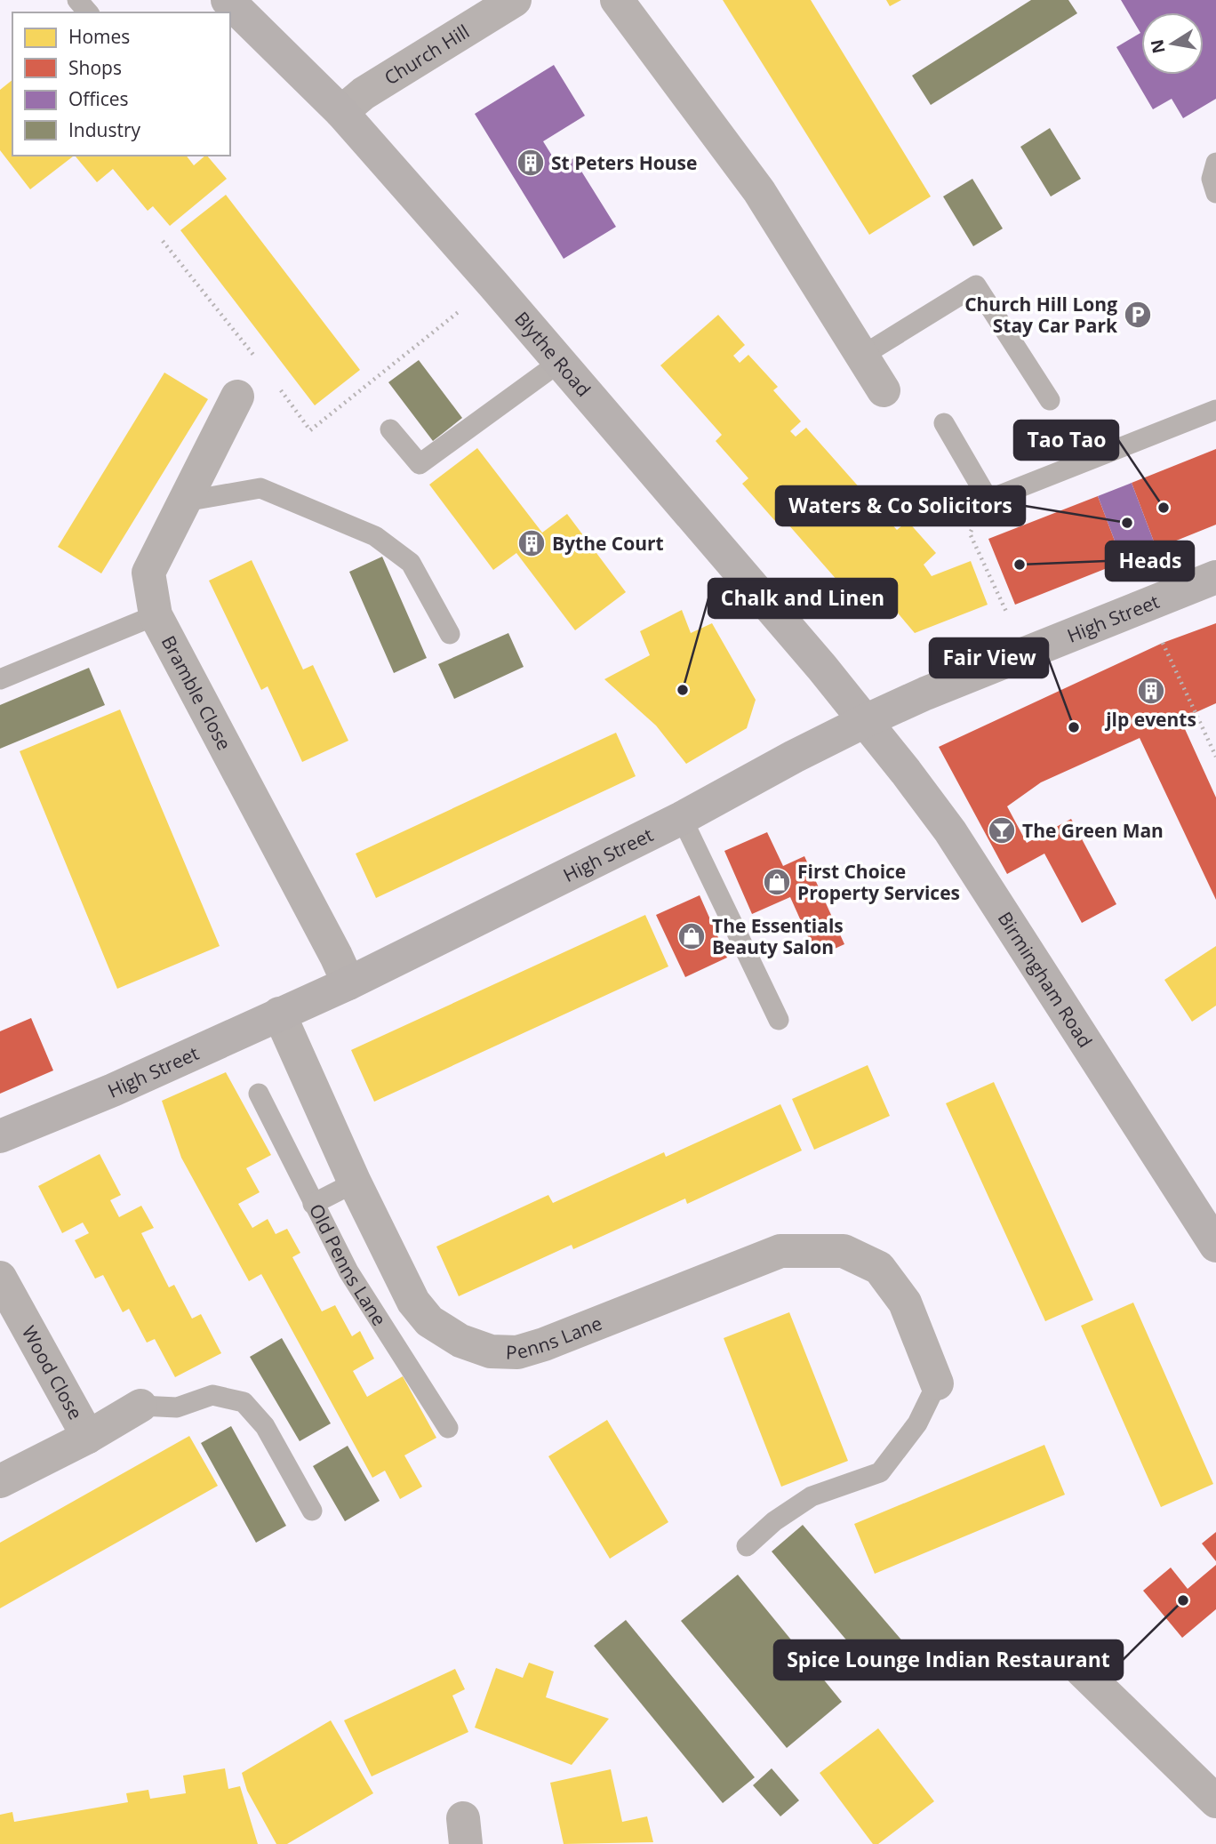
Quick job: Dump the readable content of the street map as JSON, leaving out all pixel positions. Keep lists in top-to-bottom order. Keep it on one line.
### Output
{"streets":{"main road":["Blythe Road","High Street","Birmingham Road"],"street":["Church Hill","Bramble Close","Penns Lane","Wood Close"],"lane":["Old Penns Lane"]},"crossings":[["Church Hill","Blythe Road"],["Blythe Road","High Street"],["Blythe Road","Birmingham Road"],["High Street","Bramble Close"],["High Street","Birmingham Road"],["High Street","Penns Lane"]],"places":{"building":["St Peters House","Bythe Court","jlp events"],"parking":["Church Hill Long Stay Car Park"],"other":["Tao Tao","Waters & Co Solicitors","Heads","Chalk and Linen","Fair View","Spice Lounge Indian Restaurant"],"bar":["The Green Man"],"shop":["First Choice Property Services","The Essentials Beauty Salon"]},"legend":["Homes","Shops","Offices","Industry"],"north":"left"}
